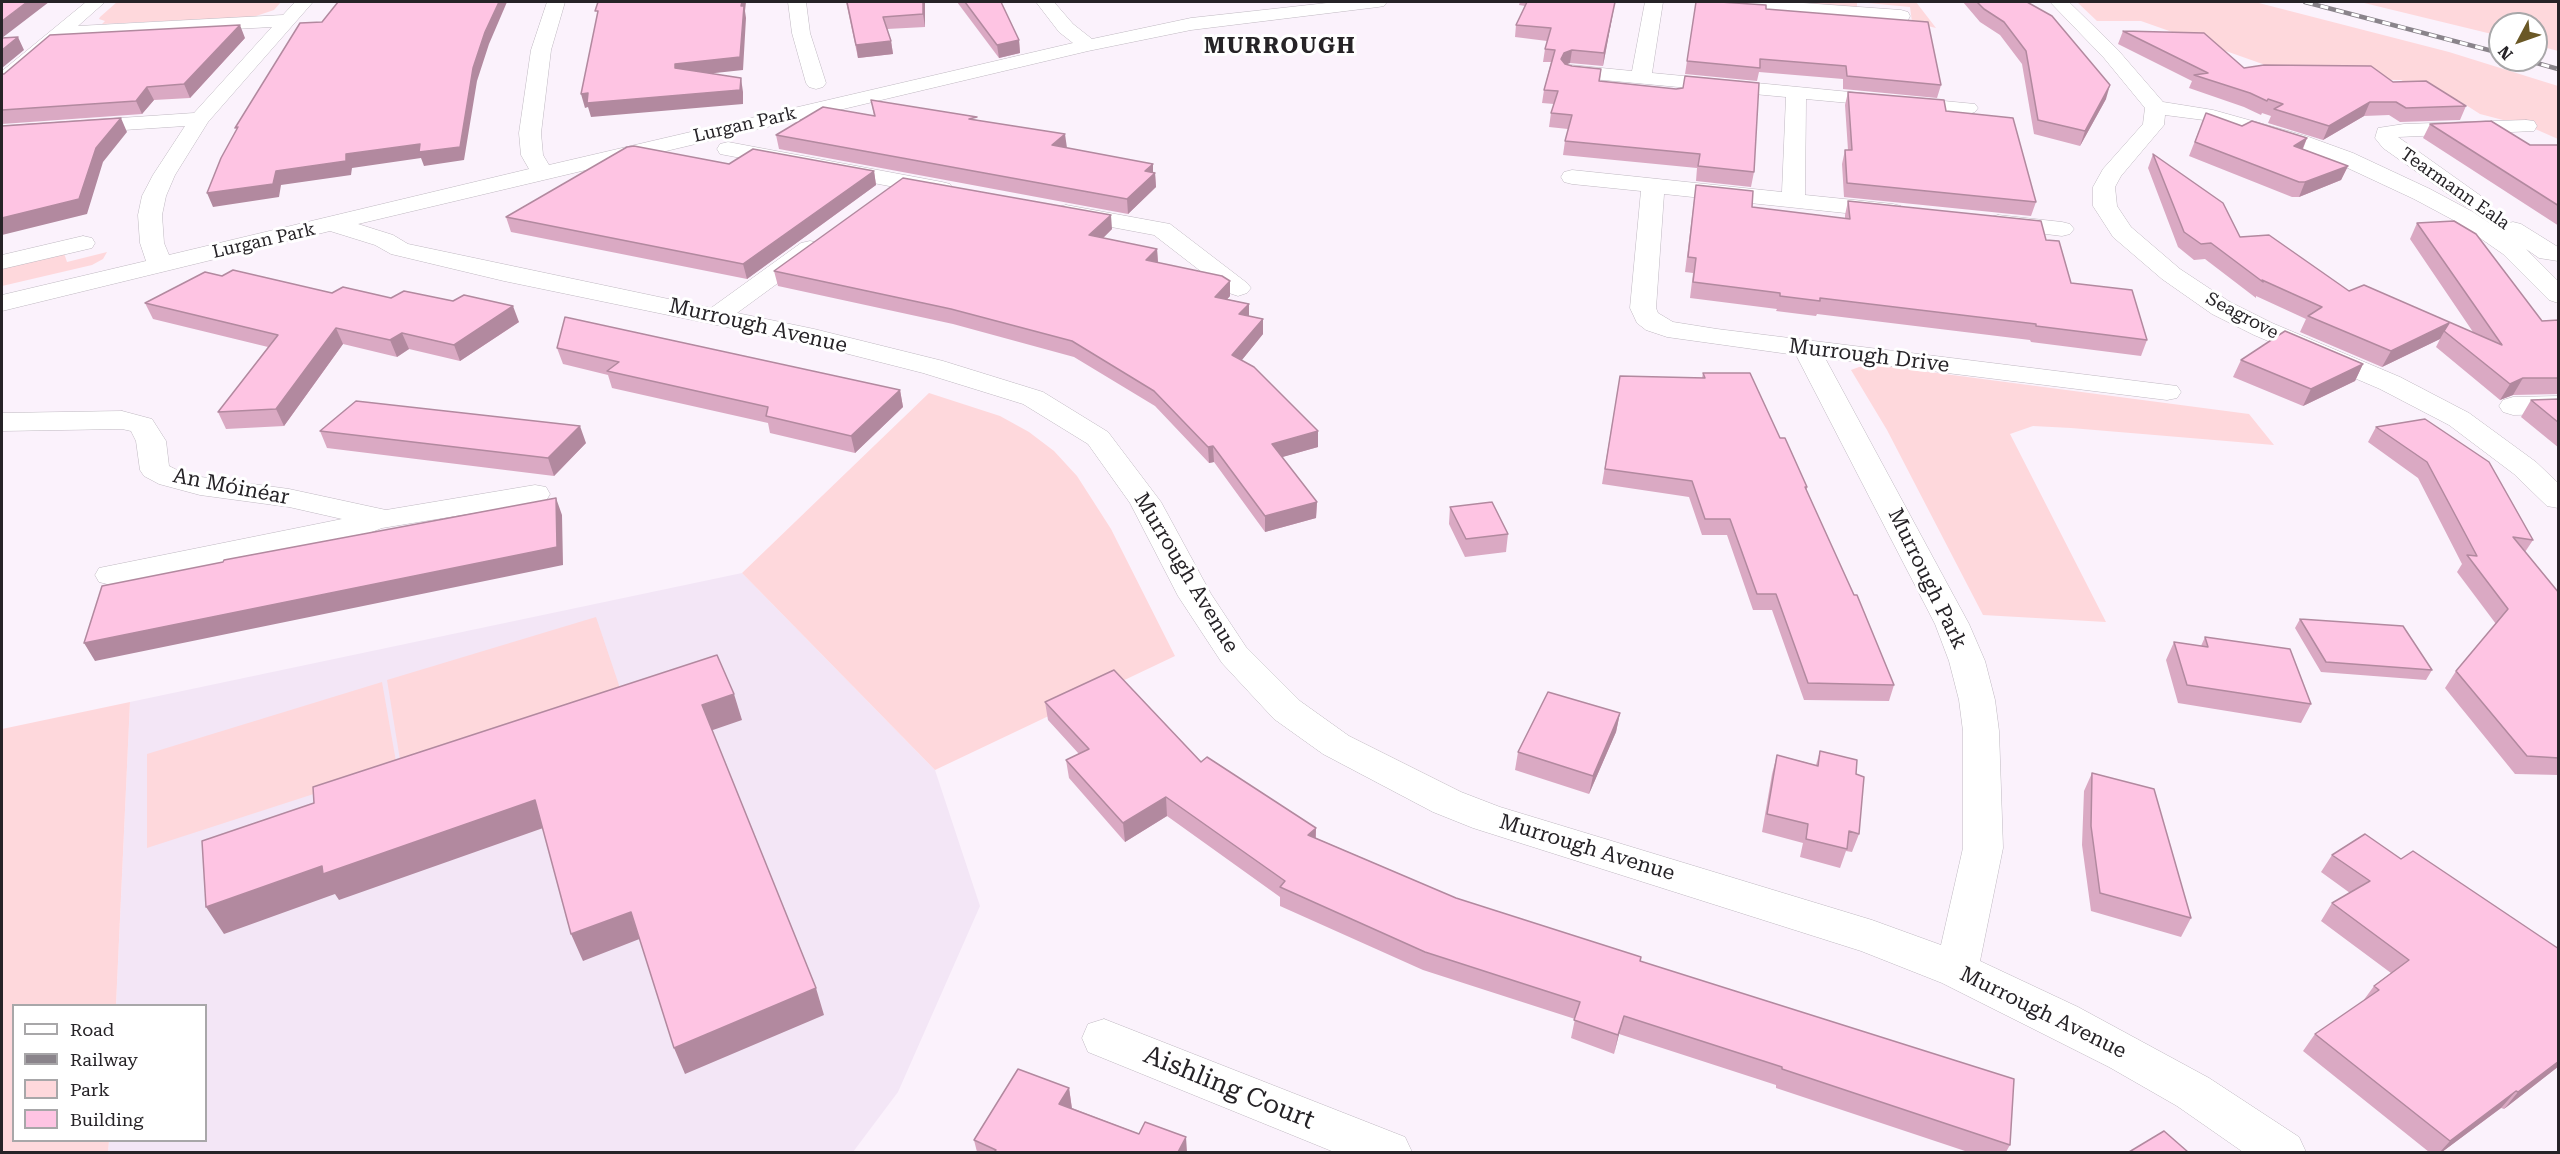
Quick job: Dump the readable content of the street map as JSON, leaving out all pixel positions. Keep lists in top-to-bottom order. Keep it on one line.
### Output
{"streets":{"street":["Lurgan Park","Tearmann Eala","Seagrove","Murrough Avenue","Murrough Drive","An Móinéar","Murrough Park","Aishling Court"]},"crossings":[["Lurgan Park","Murrough Avenue"],["Murrough Avenue","Murrough Park"],["Murrough Drive","Murrough Park"]],"districts":["MURROUGH"],"legend":["Road","Railway","Park","Building"],"north":"bottom left"}
